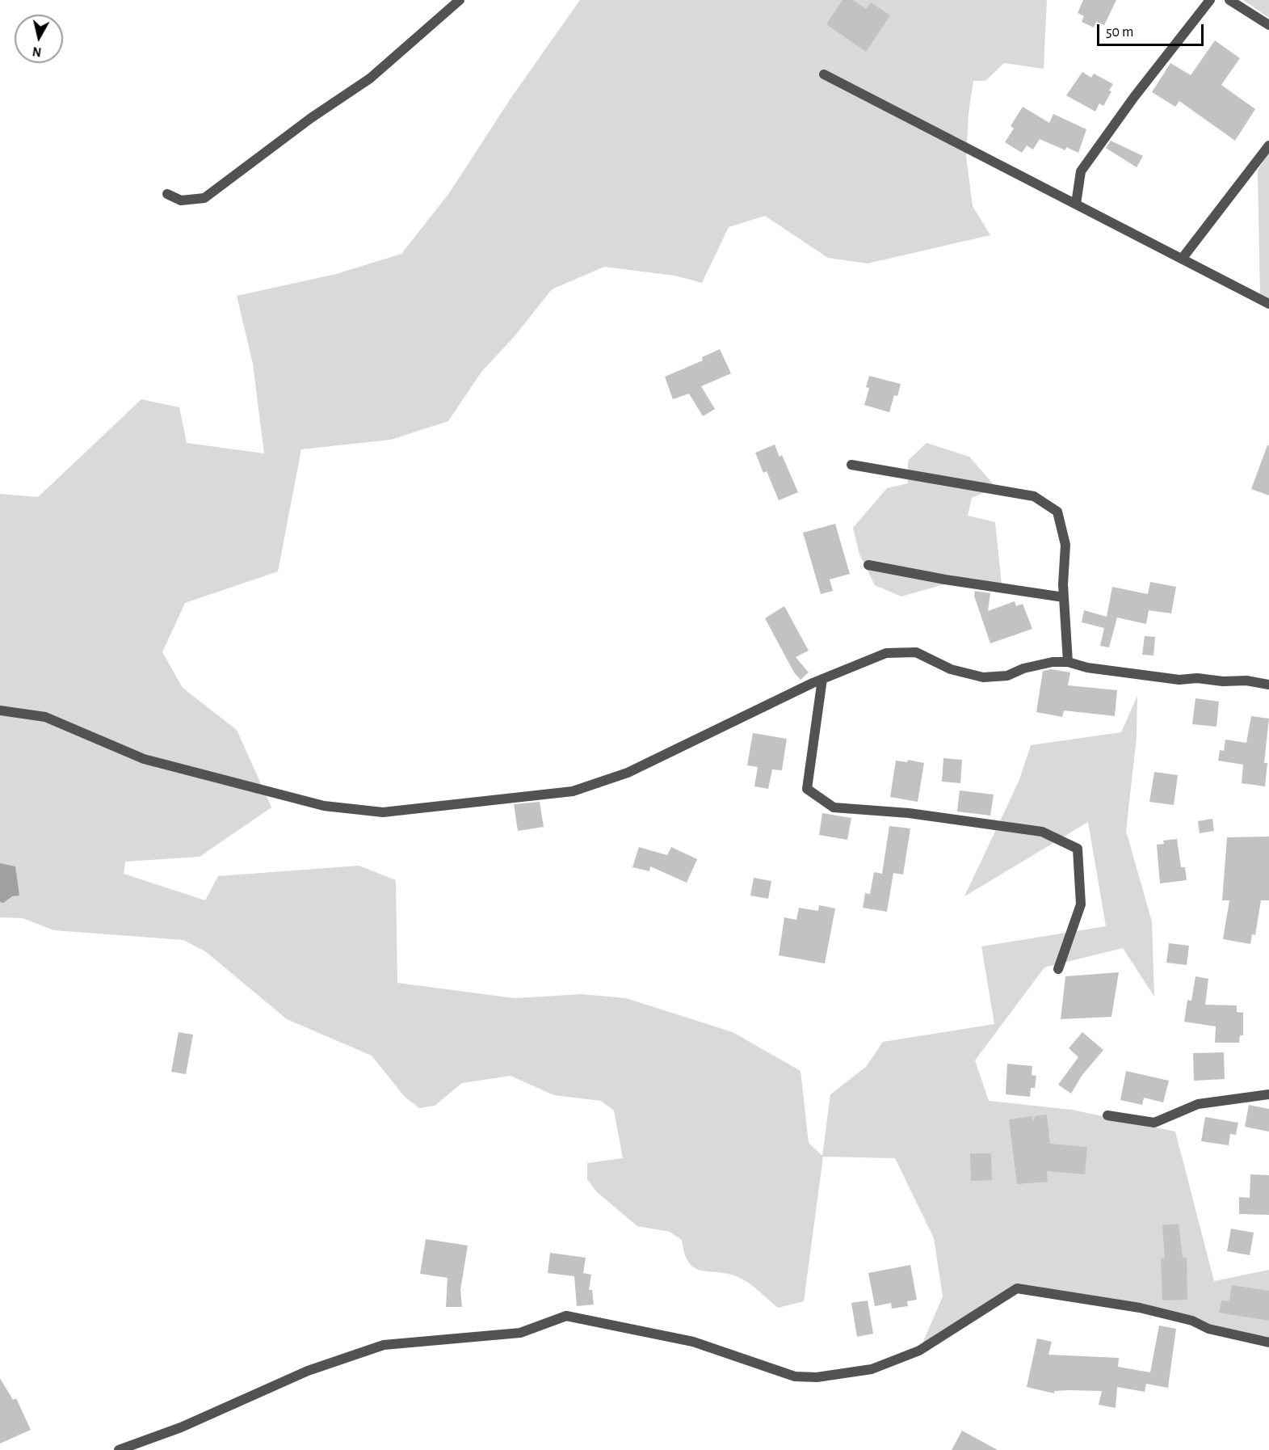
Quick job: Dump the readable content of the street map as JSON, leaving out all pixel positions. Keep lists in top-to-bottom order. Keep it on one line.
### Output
{"scale_bar":"50 m","north":"bottom"}
